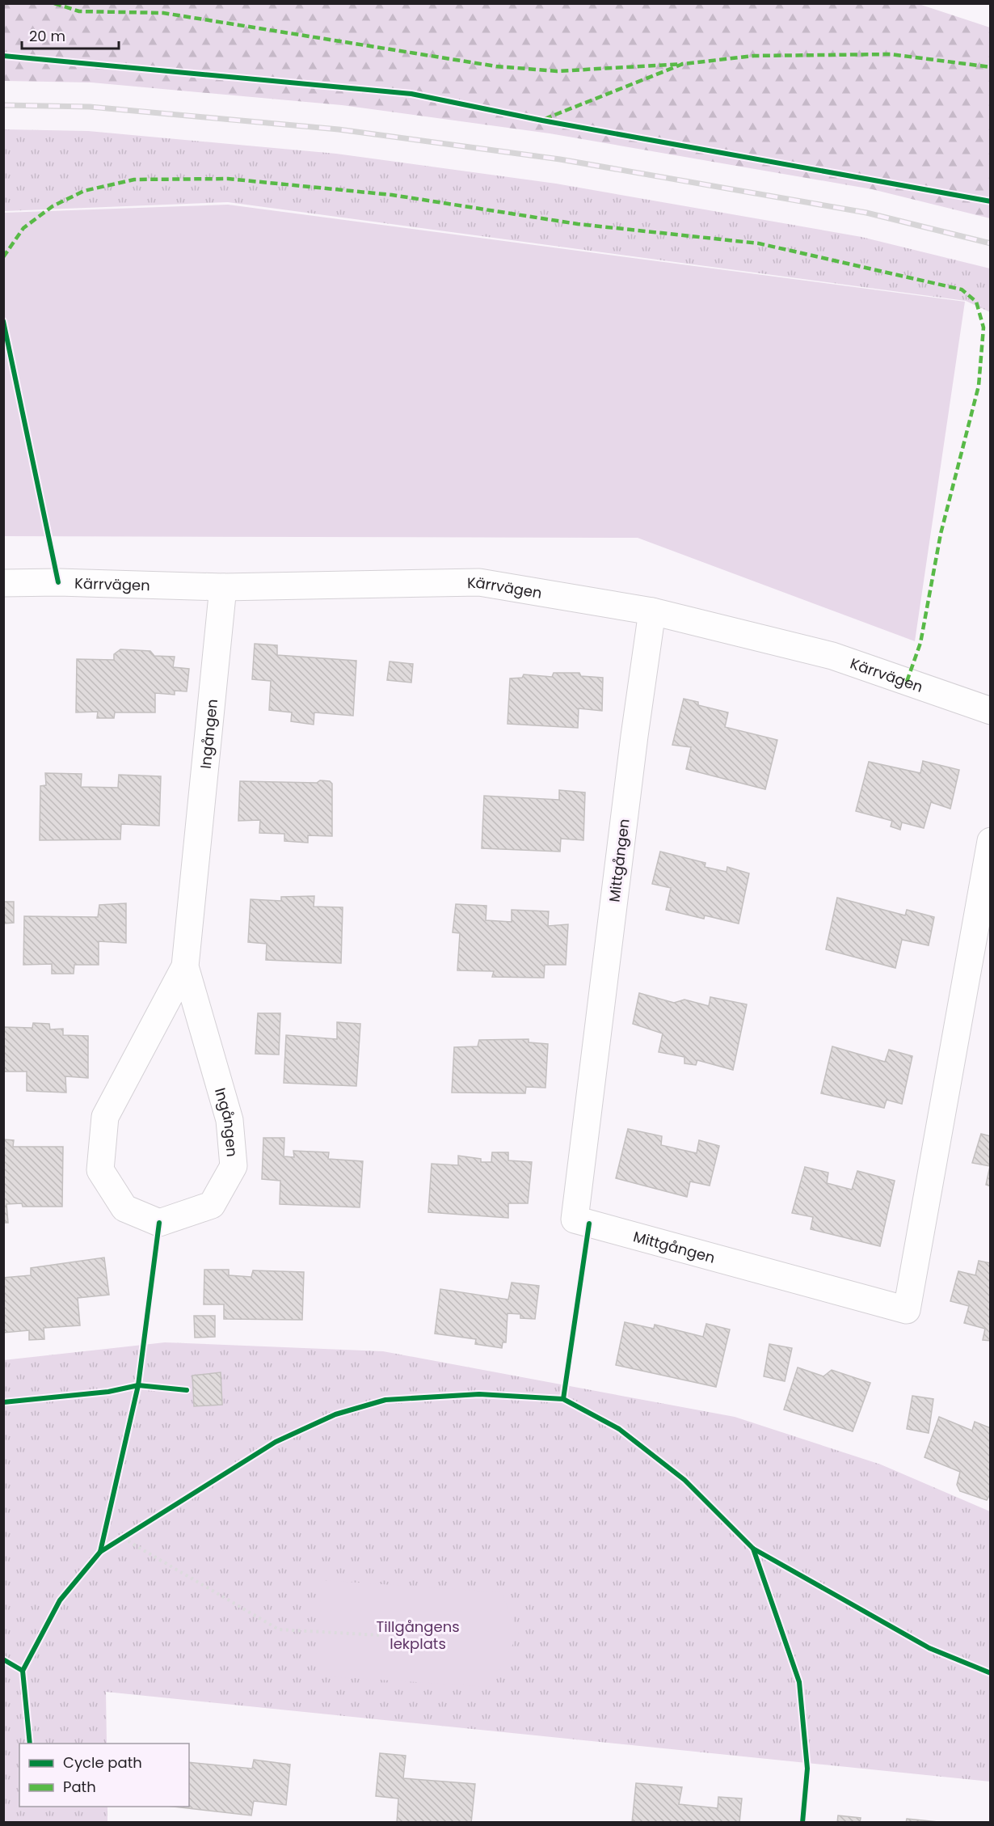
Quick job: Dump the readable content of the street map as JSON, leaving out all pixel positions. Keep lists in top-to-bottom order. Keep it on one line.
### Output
{"streets":{"street":["Kärrvägen","Ingången","Mittgången"]},"crossings":[["Kärrvägen","Ingången"],["Kärrvägen","Mittgången"]],"parks":["Tillgångens lekplats"],"legend":["Cycle path","Path"],"scale_bar":"20 m"}
